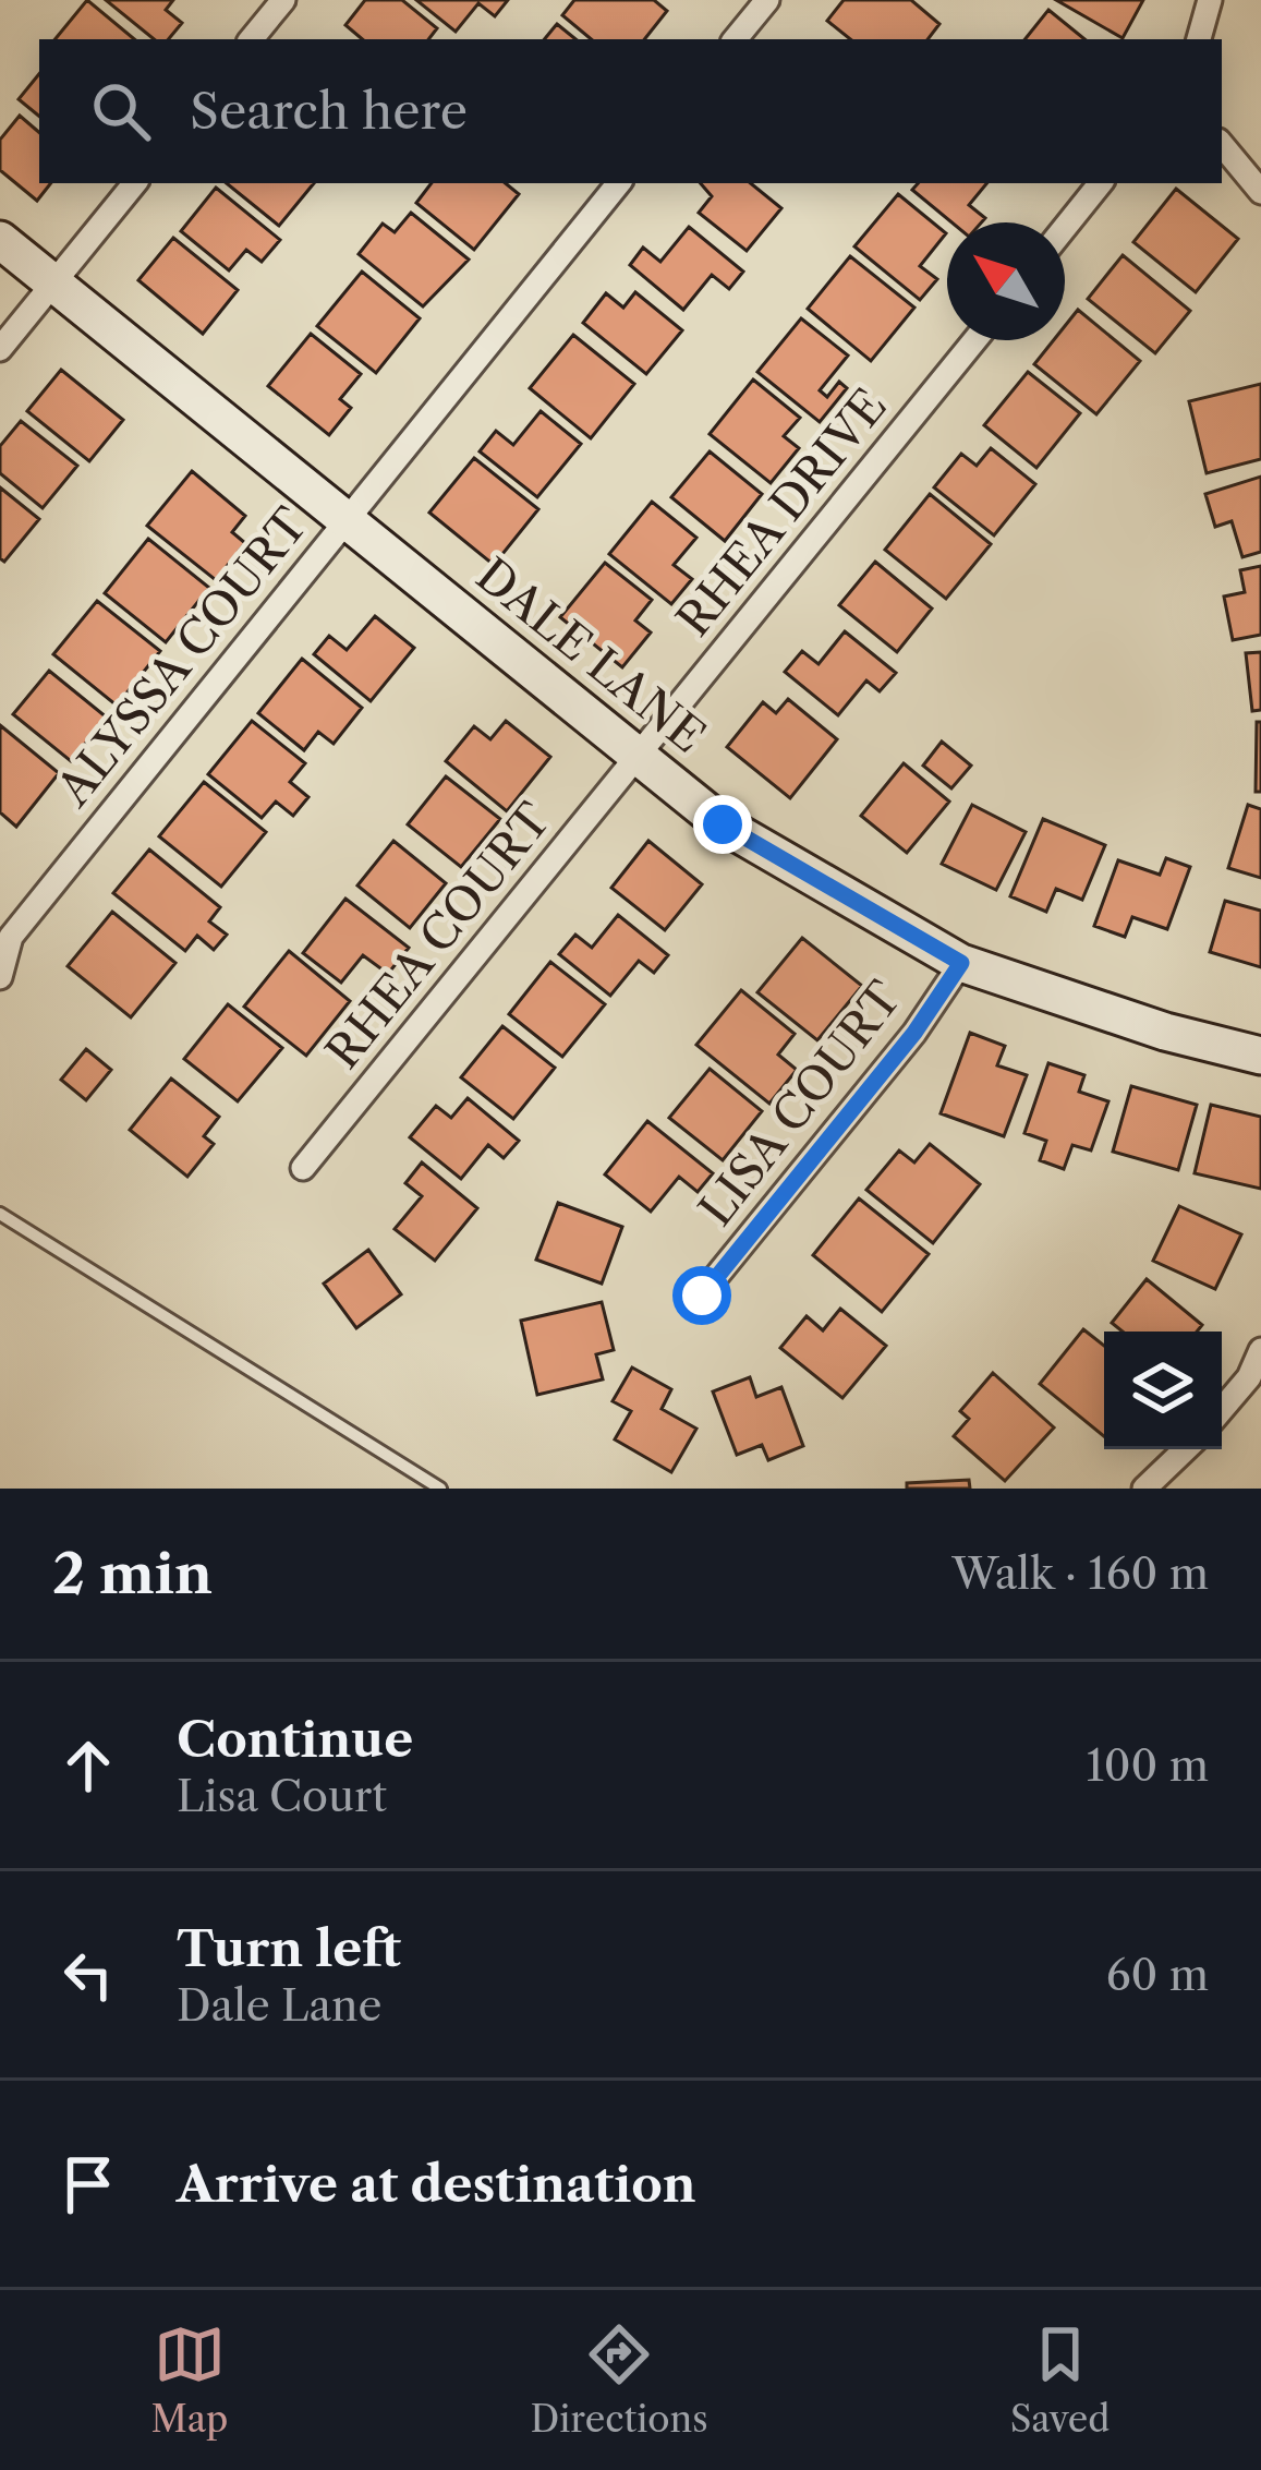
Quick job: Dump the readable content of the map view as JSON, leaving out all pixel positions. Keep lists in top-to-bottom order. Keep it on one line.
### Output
{"streets":{"street":["RHEA DRIVE","DALE LANE","ALYSSA COURT","RHEA COURT","LISA COURT"]},"crossings":[["RHEA DRIVE","DALE LANE"],["RHEA DRIVE","RHEA COURT"],["DALE LANE","ALYSSA COURT"],["DALE LANE","RHEA COURT"],["DALE LANE","LISA COURT"]],"north":"top left","page":{"search":"Search here","heading":["2 min","Walk · 160 m"],"list":[["Continue","Lisa Court","100 m"],["Turn left","Dale Lane","60 m"],"Arrive at destination"],"nav":["Map","Directions","Saved"]}}
